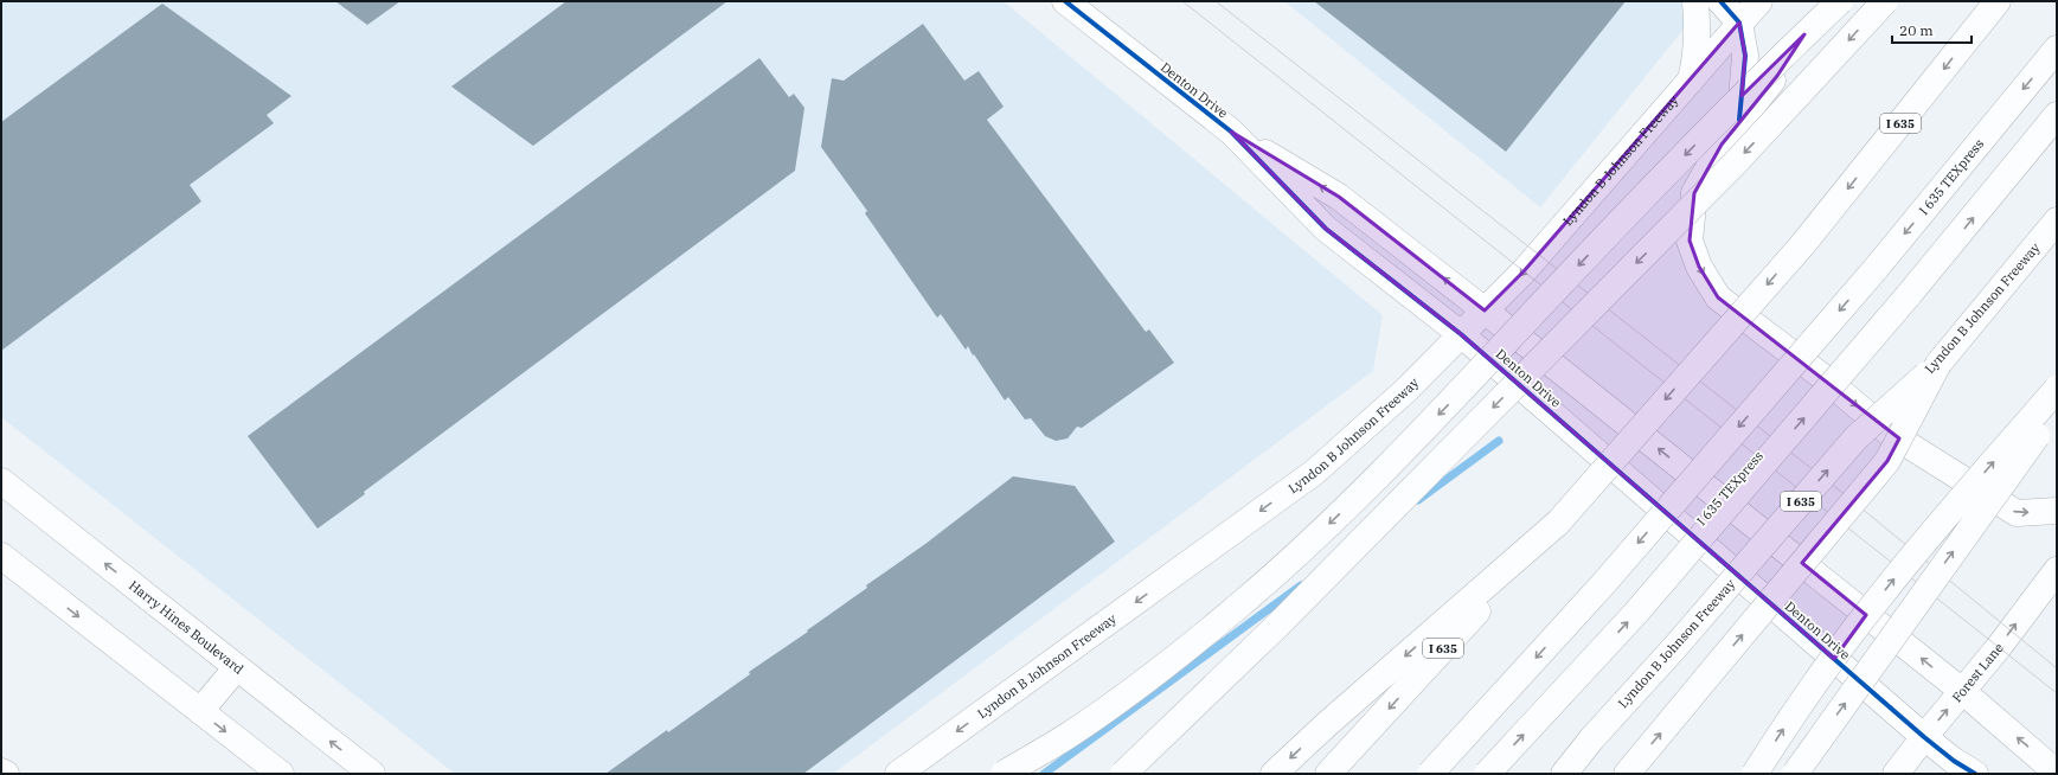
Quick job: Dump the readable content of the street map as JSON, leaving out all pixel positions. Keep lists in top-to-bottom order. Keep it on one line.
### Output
{"streets":{"main road":["Denton Drive","I 635","Lyndon B Johnson Freeway","I 635 TEXpress","Harry Hines Boulevard","Forest Lane"]},"crossings":[["Denton Drive","Lyndon B Johnson Freeway"],["Denton Drive","Forest Lane"]],"scale_bar":"20 m"}
